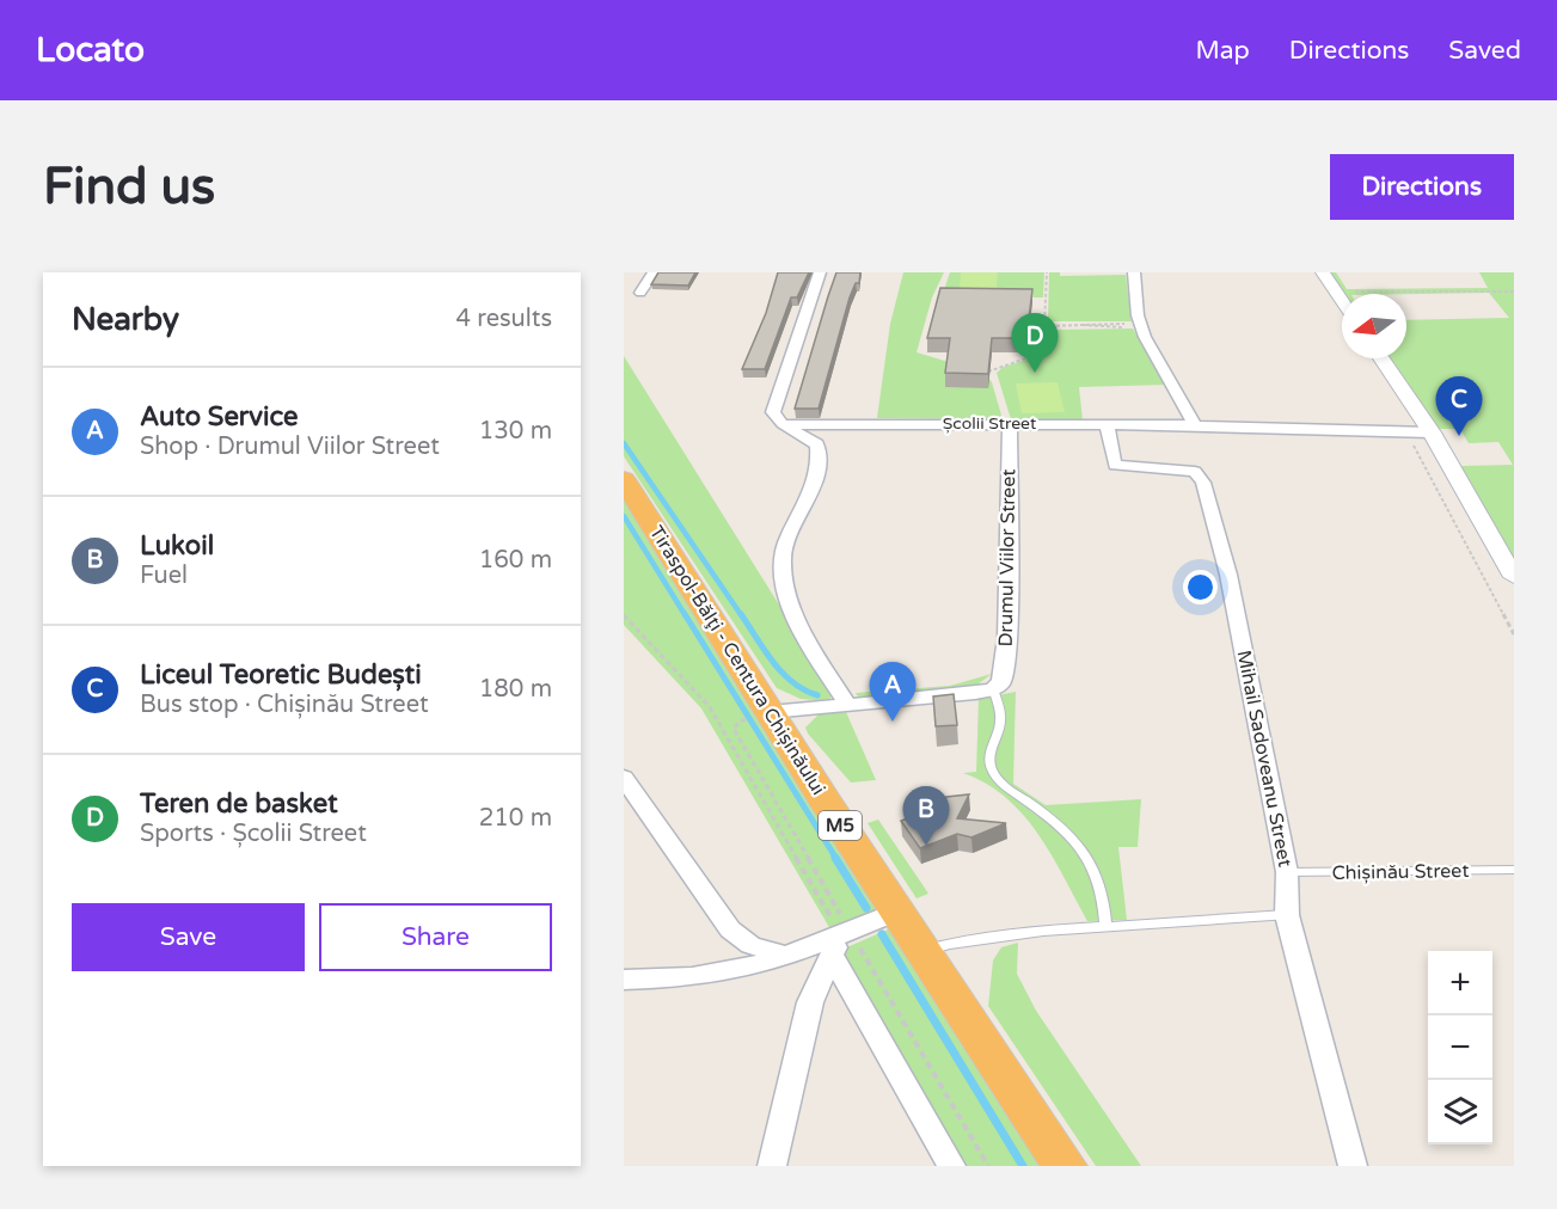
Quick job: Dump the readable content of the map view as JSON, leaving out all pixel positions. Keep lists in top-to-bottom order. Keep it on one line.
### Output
{"streets":{"highway":["Tiraspol-Bălţi - Centura Chișinăului","M5"],"street":["Școlii Street","Drumul Viilor Street","Mihail Sadoveanu Street"],"lane":["Chișinău Street"]},"crossings":[["Școlii Street","Drumul Viilor Street"],["Școlii Street","Mihail Sadoveanu Street"],["Mihail Sadoveanu Street","Chișinău Street"]],"north":"left","page":{"header":"Locato","nav":["Map","Directions","Saved"],"buttons":["Directions",["Save","Share"]],"title":"Find us","heading":["Nearby","4 results"],"pins":["D","C","A","B"],"list":[{"mark":"A","name":"Auto Service","note":"Shop · Drumul Viilor Street","value":"130 m"},{"mark":"B","name":"Lukoil","note":"Fuel","value":"160 m"},{"mark":"C","name":"Liceul Teoretic Budești","note":"Bus stop · Chișinău Street","value":"180 m"},{"mark":"D","name":"Teren de basket","note":"Sports · Școlii Street","value":"210 m"}],"map_buttons":["+","−"]}}
